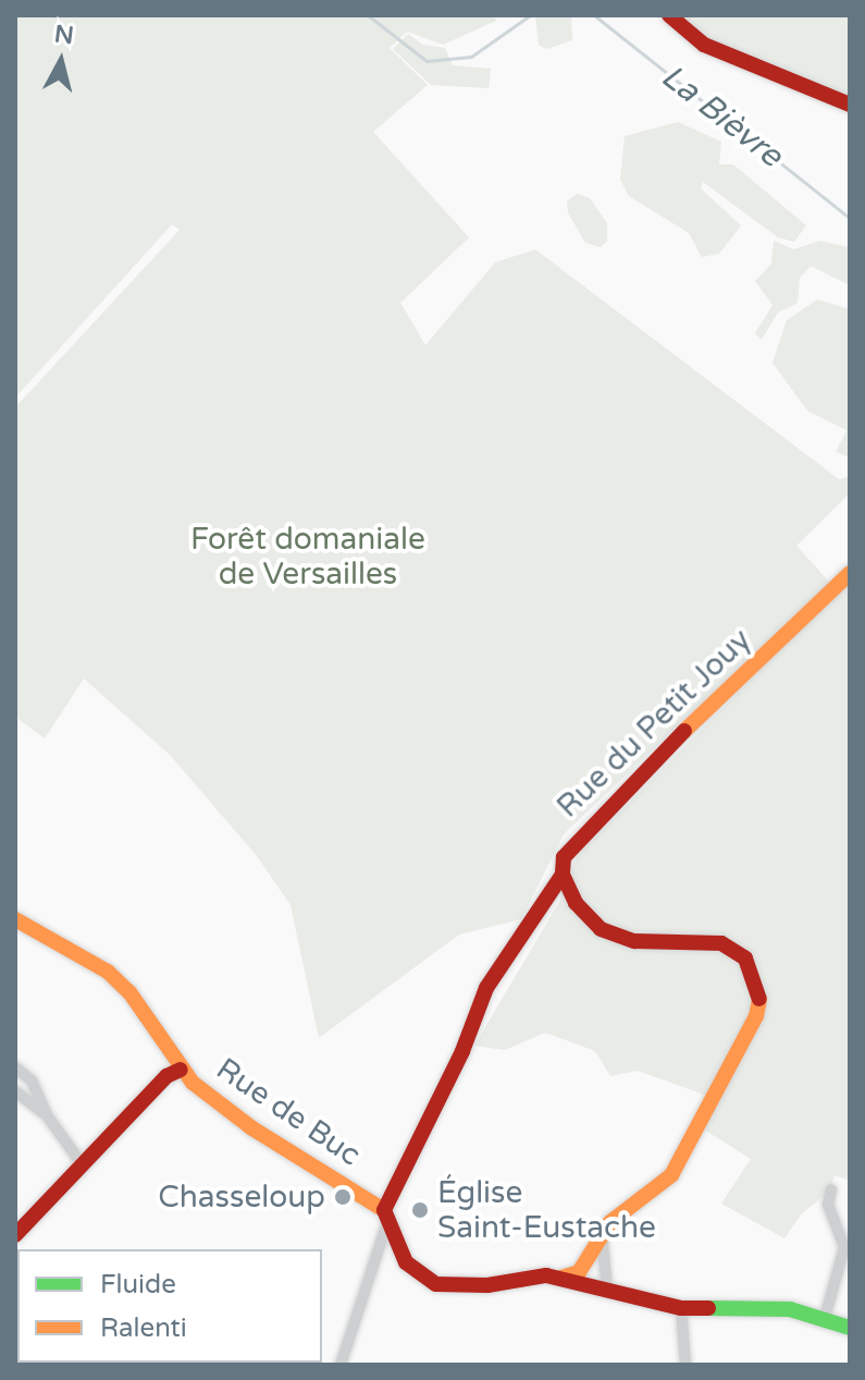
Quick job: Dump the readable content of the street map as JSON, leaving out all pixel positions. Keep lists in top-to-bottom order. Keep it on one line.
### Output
{"streets":{"street":["Rue du Petit Jouy","Rue de Buc"]},"crossings":[["Rue du Petit Jouy","Rue de Buc"]],"water":["La Bièvre"],"parks":["Forêt domaniale de Versailles"],"places":["Chasseloup","Église Saint-Eustache"],"legend":["Fluide","Ralenti"],"north":"top"}
